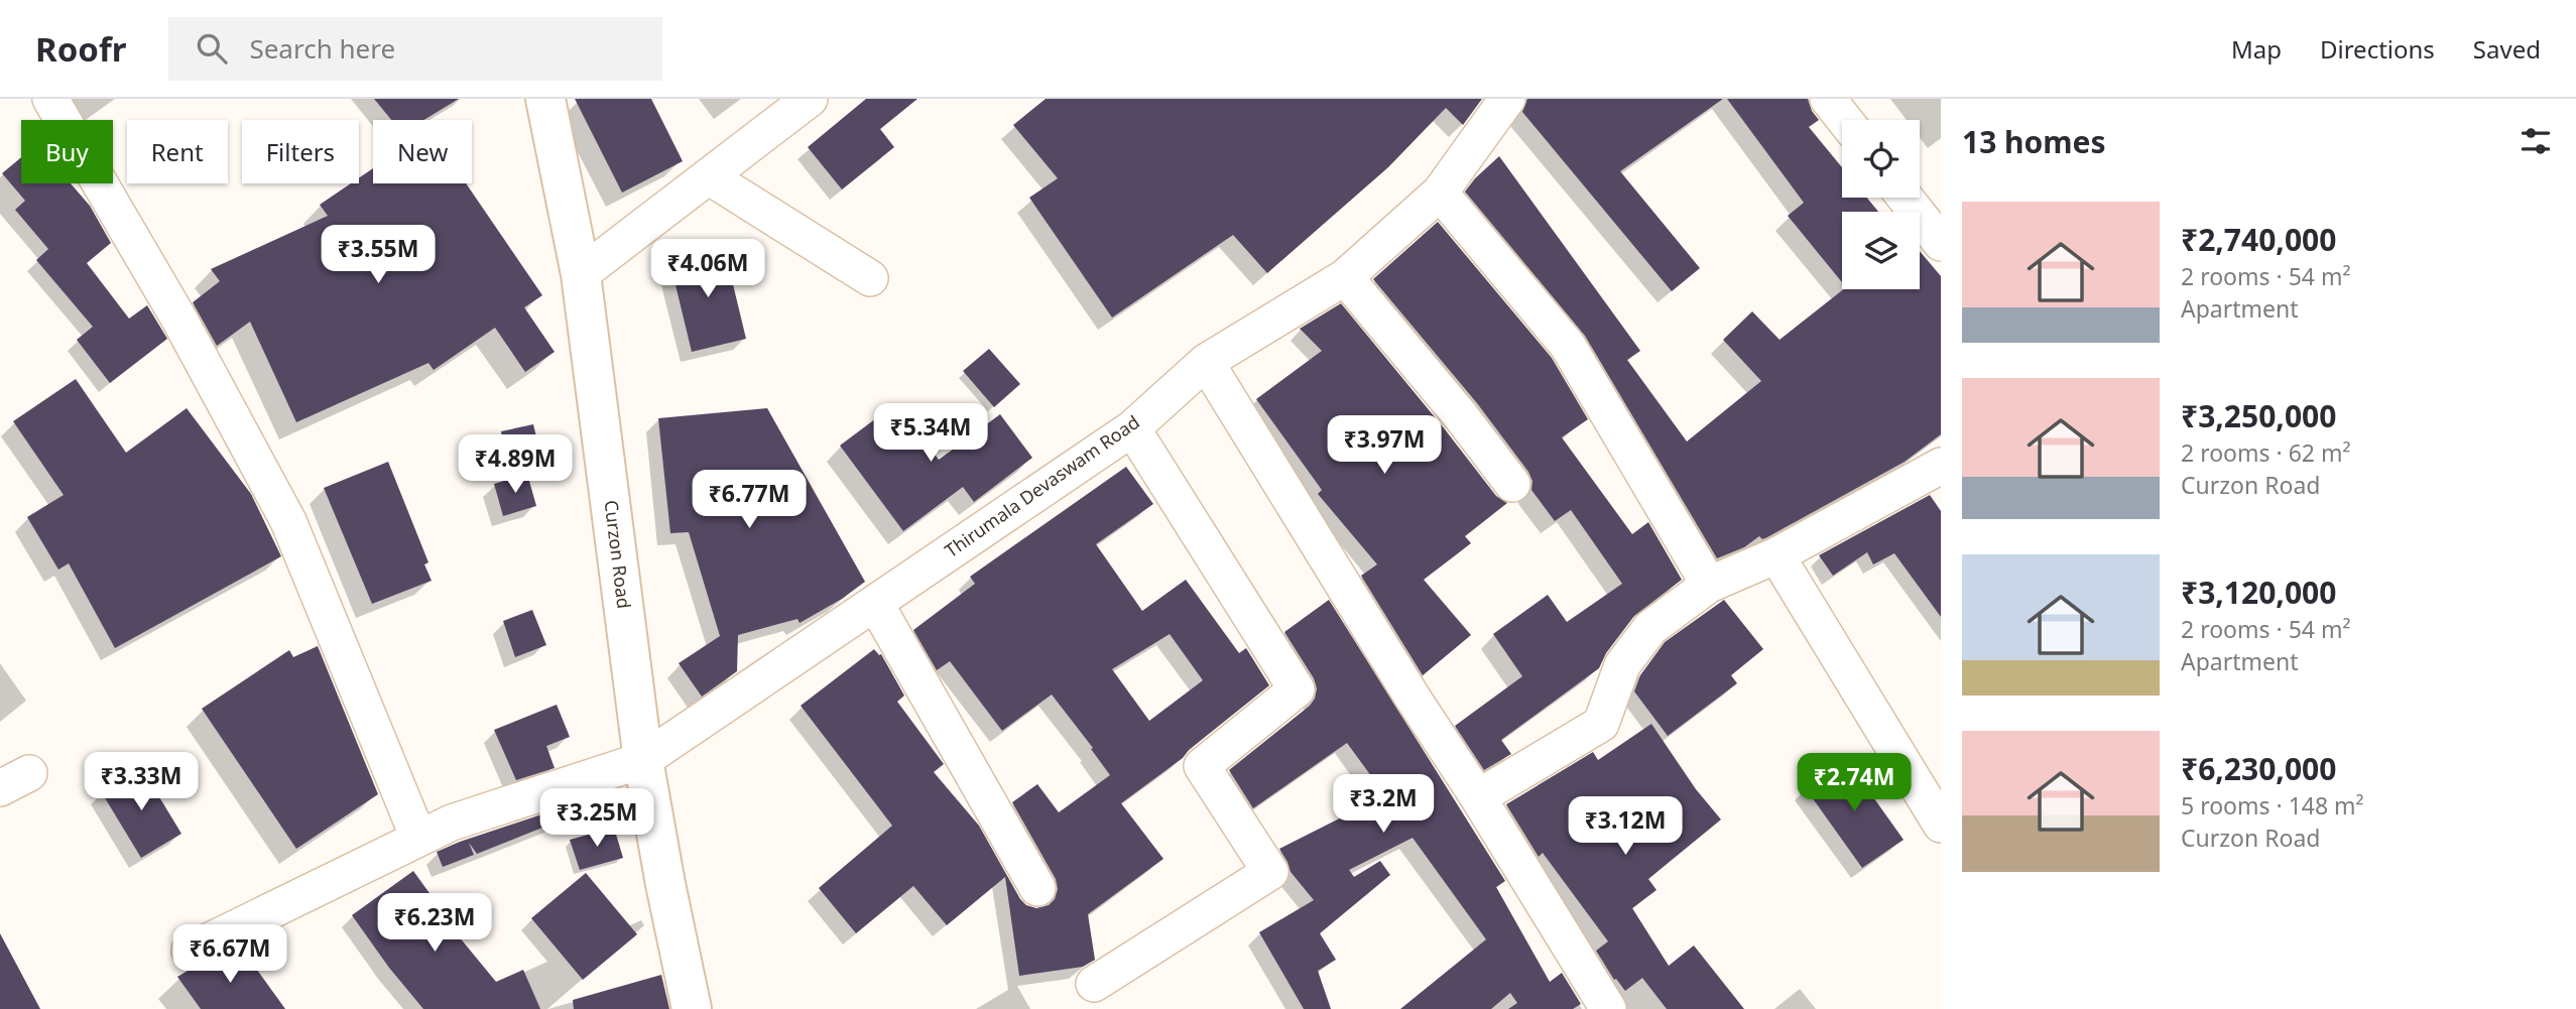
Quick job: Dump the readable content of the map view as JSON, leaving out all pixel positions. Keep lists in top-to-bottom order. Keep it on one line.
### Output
{"streets":{"main road":["Curzon Road"],"street":["Thirumala Devaswam Road"]},"crossings":[["Thirumala Devaswam Road","Curzon Road"]],"page":{"header":"Roofr","search":"Search here","nav":["Map","Directions","Saved"],"heading":"13 homes","chip":["Buy","Rent","Filters","New"],"list":[{"name":"₹2,740,000","note":"2 rooms · 54 m² · Apartment"},{"name":"₹3,250,000","note":"2 rooms · 62 m² · Curzon Road"},{"name":"₹3,120,000","note":"2 rooms · 54 m² · Apartment"},{"name":"₹6,230,000","note":"5 rooms · 148 m² · Curzon Road"}],"price":["₹3.55M","₹4.06M","₹5.34M","₹3.97M","₹4.89M","₹6.77M","₹3.33M","₹2.74M","₹3.2M","₹3.25M","₹3.12M","₹6.23M","₹6.67M"]}}
